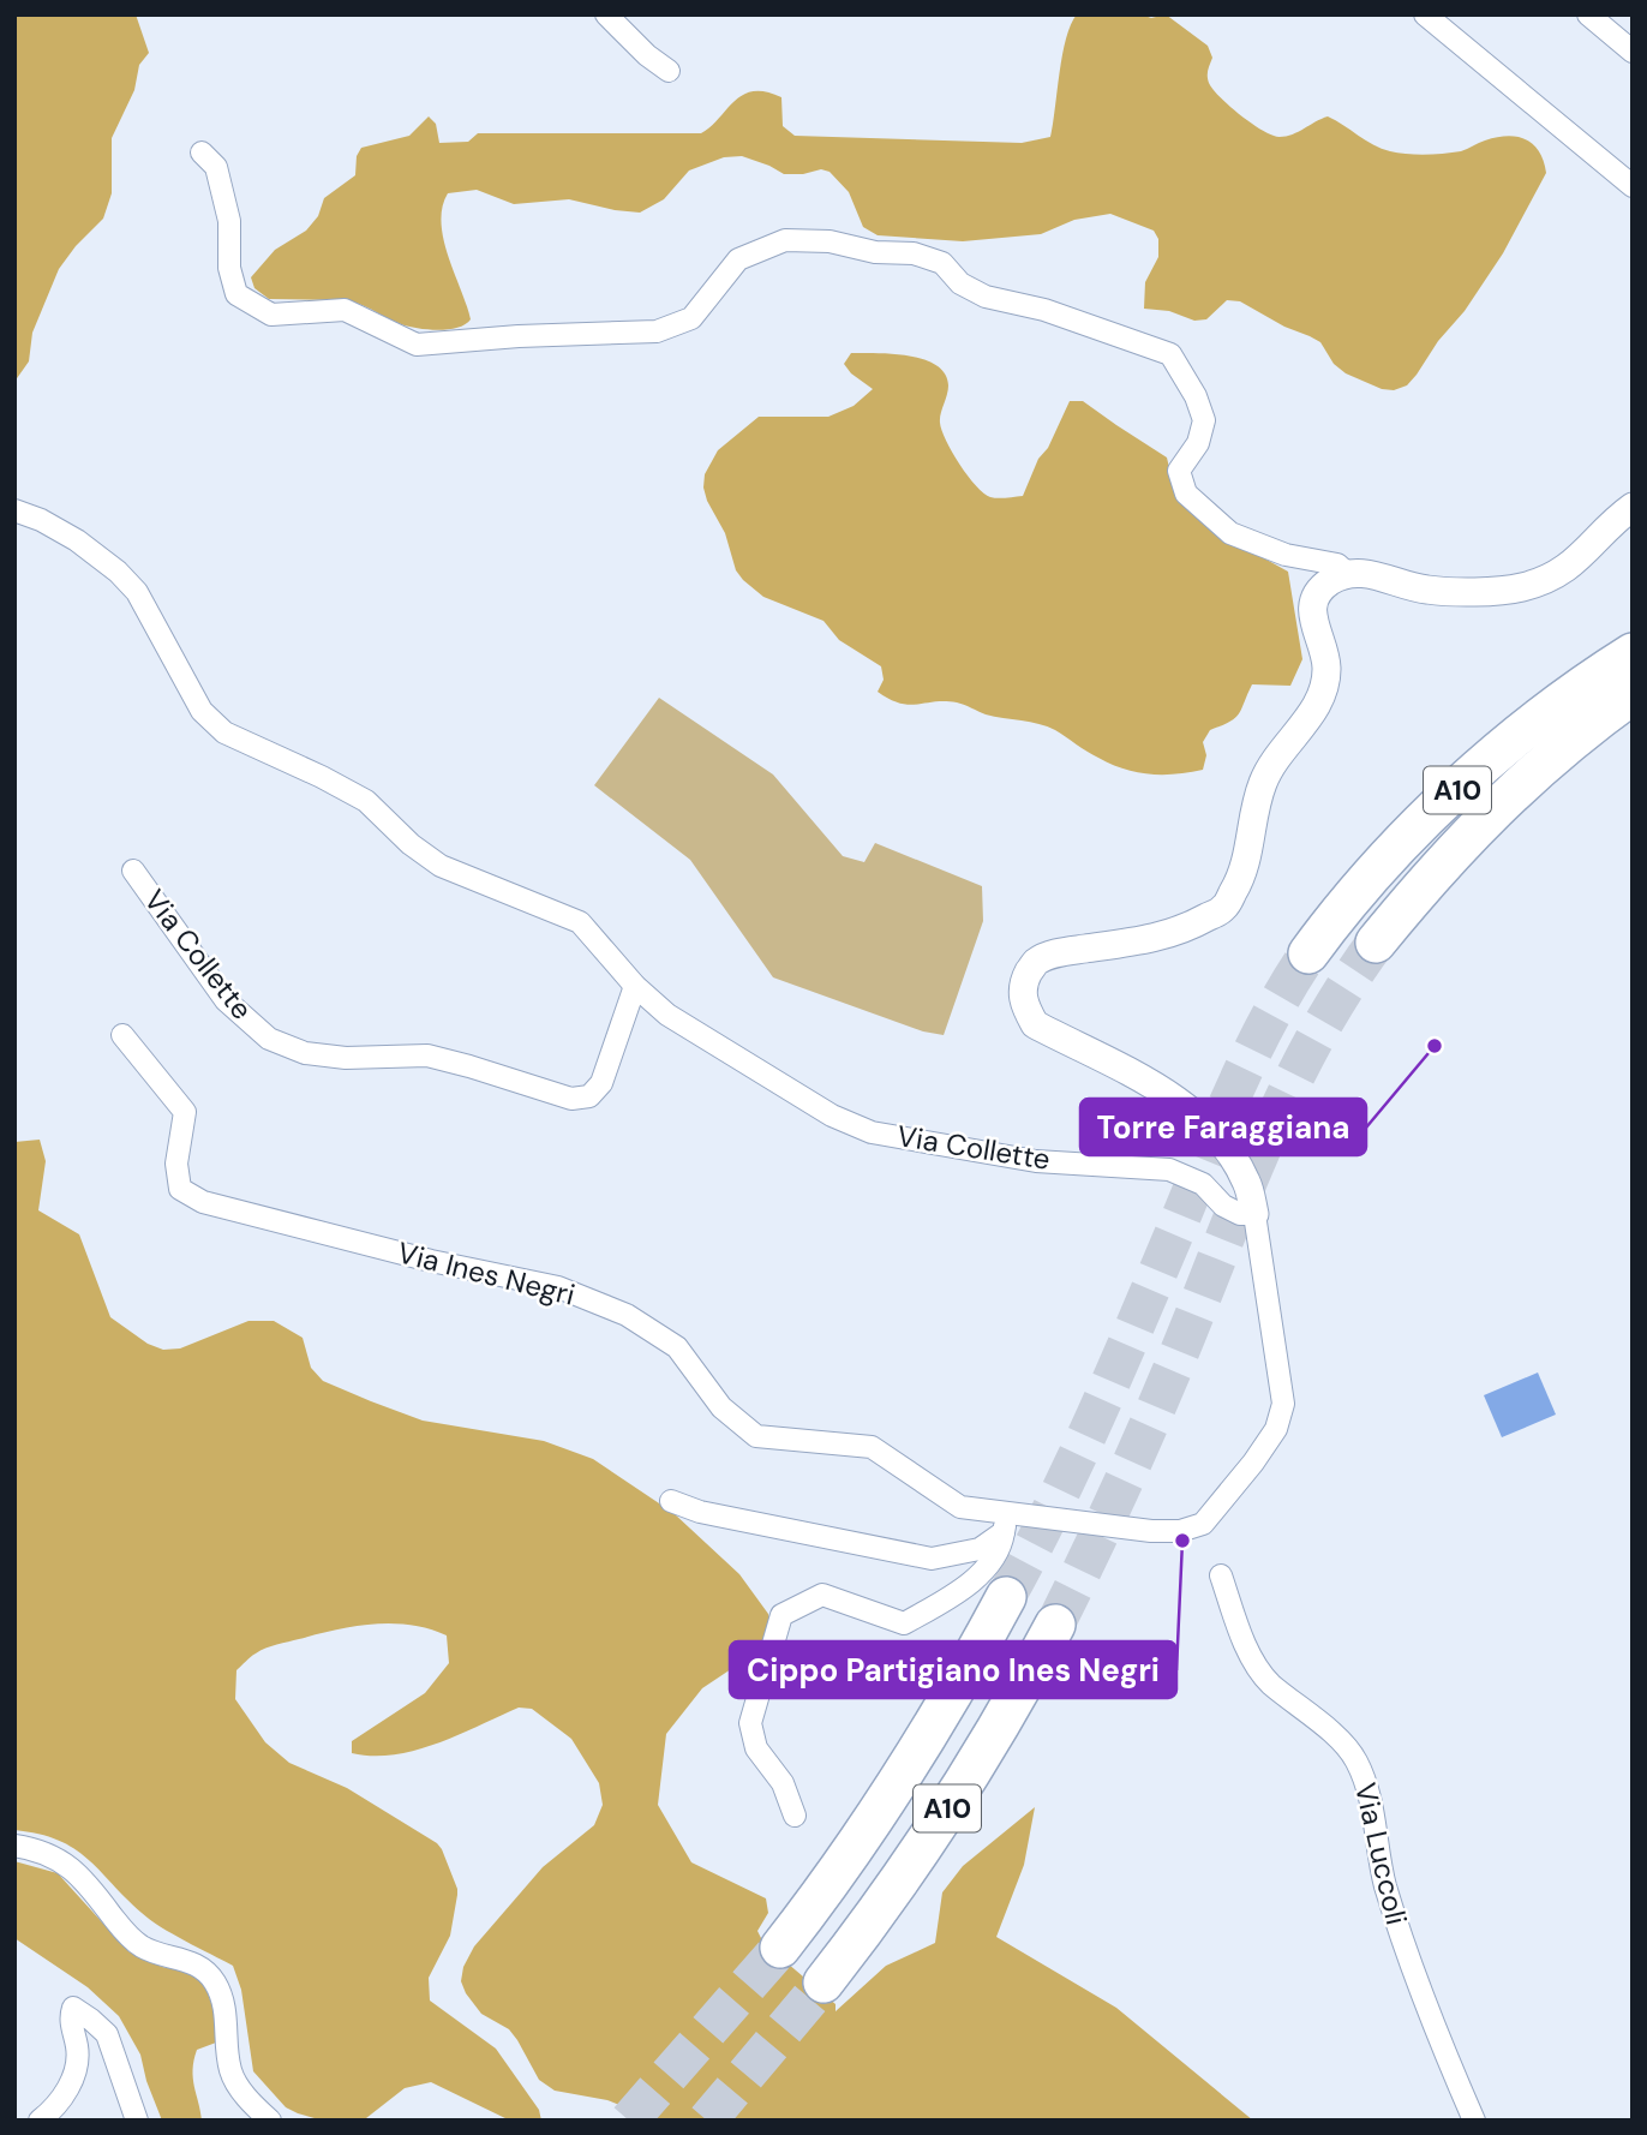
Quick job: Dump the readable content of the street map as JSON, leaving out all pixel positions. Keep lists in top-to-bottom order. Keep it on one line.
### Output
{"streets":{"highway":["A10"],"street":["Via Collette","Via Ines Negri","Via Luccoli"]},"crossings":[["Via Collette","Via Ines Negri"]],"places":["Torre Faraggiana","Cippo Partigiano Ines Negri"]}
